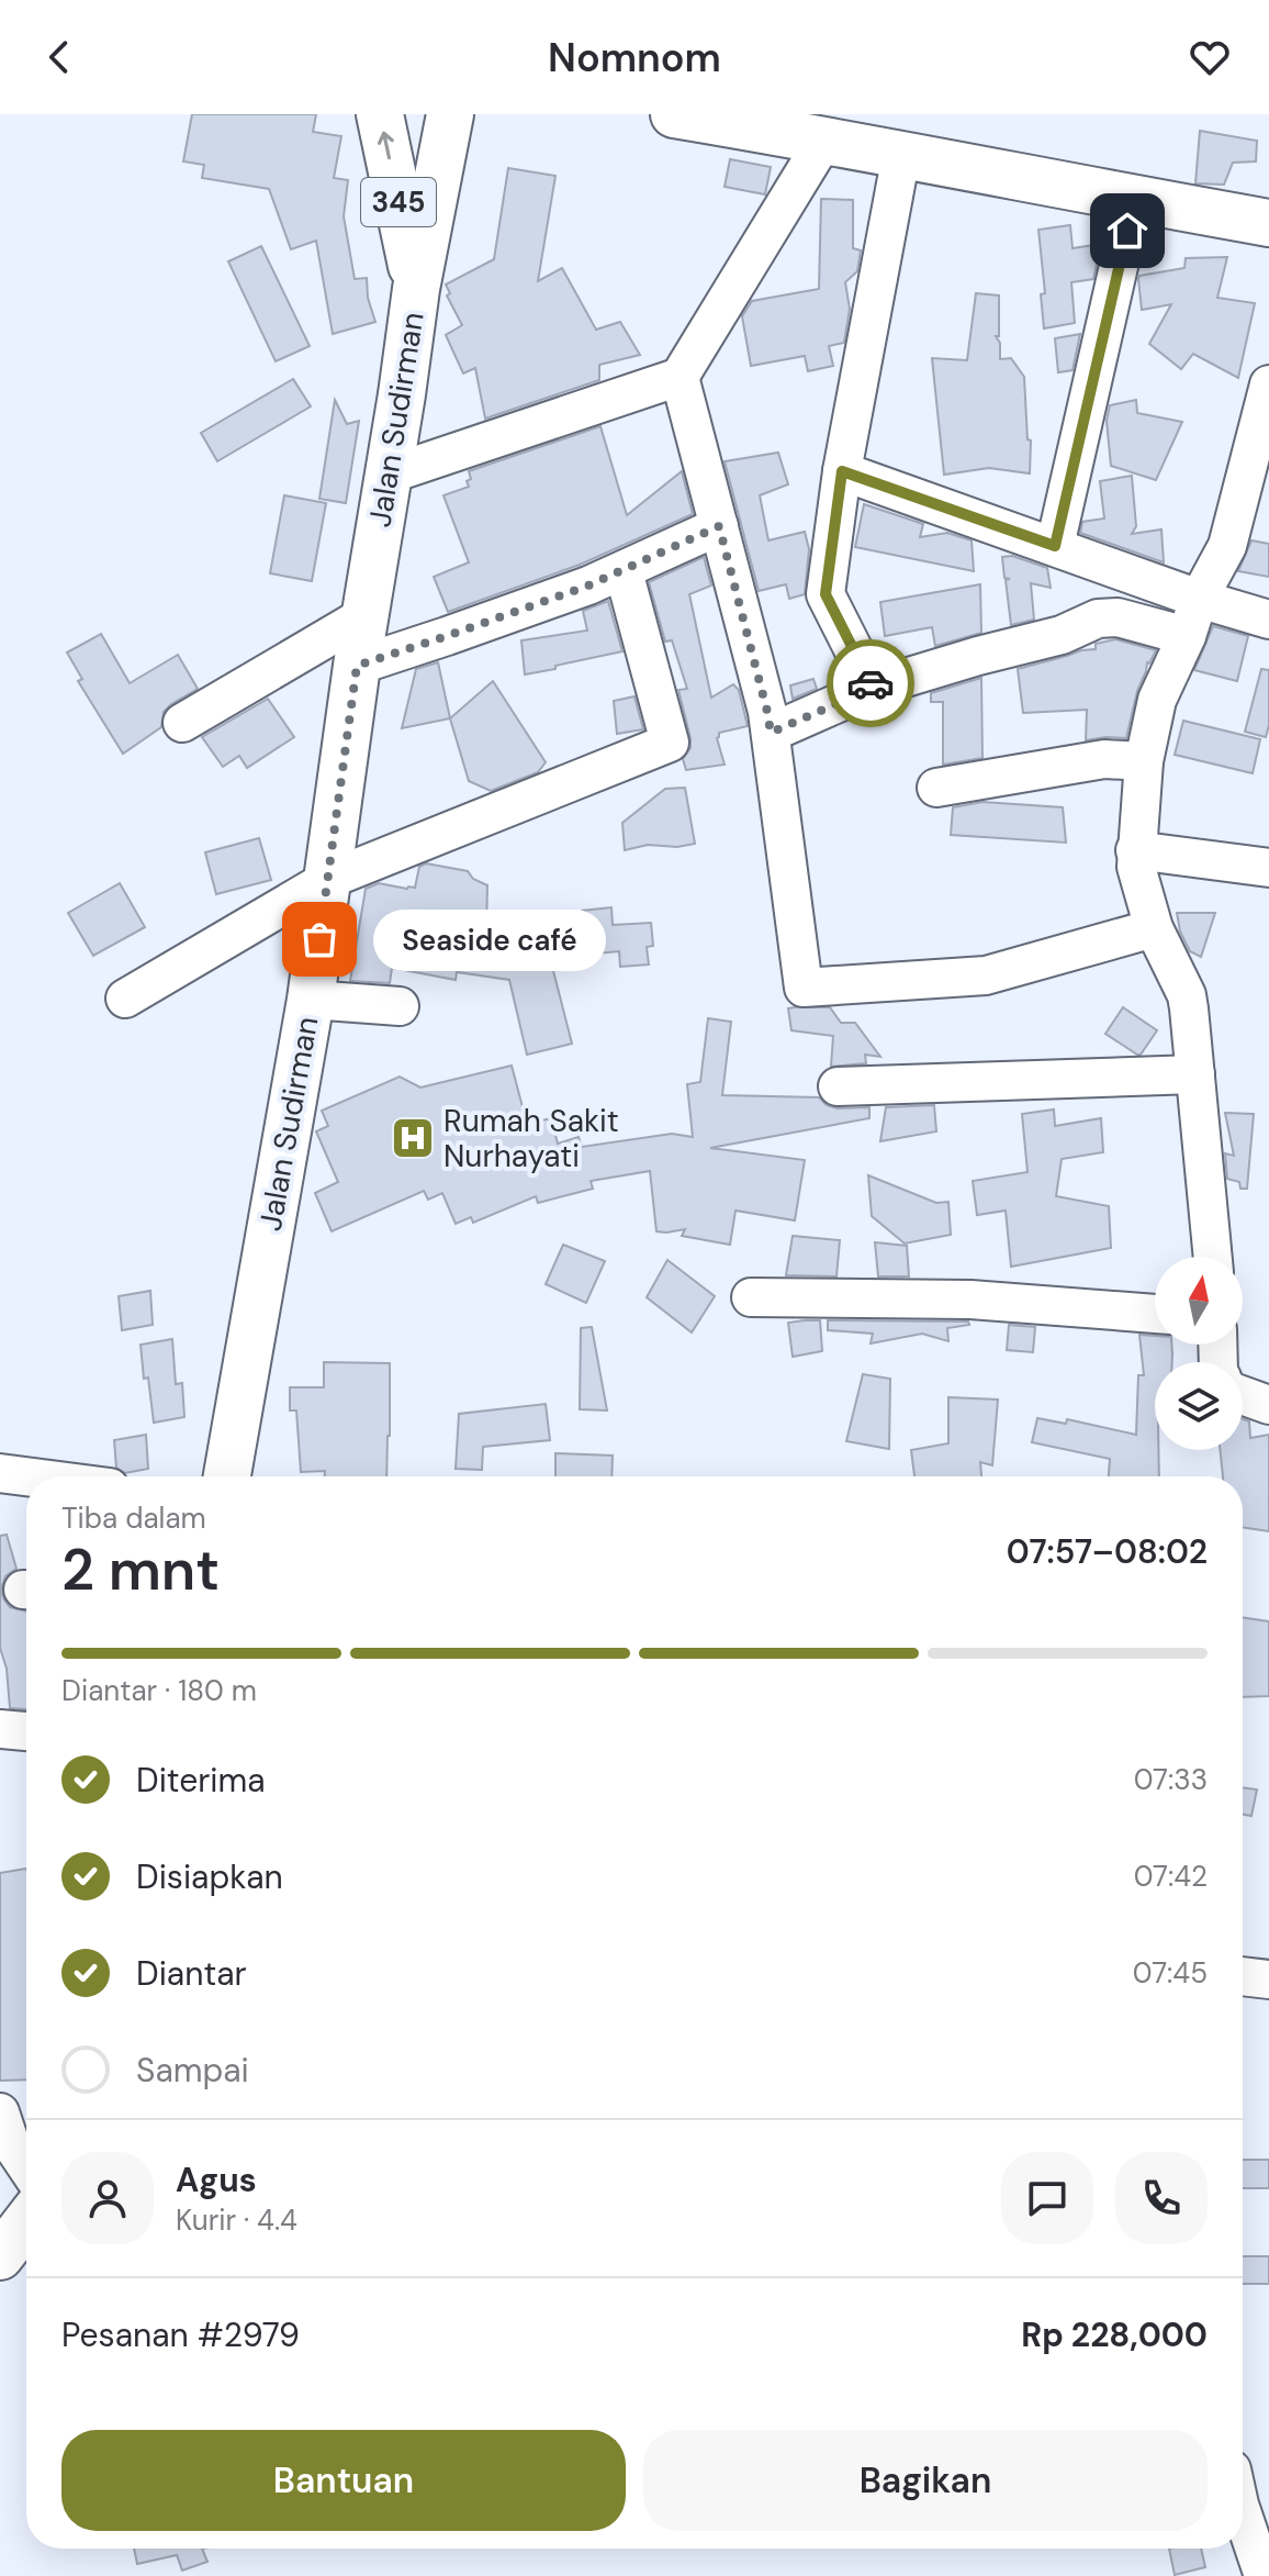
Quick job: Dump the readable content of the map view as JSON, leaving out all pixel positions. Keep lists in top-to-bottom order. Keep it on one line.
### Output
{"streets":{"main road":["345","Jalan Sudirman"]},"places":{"other":["Seaside café"],"hospital":["Rumah Sakit Nurhayati"]},"north":"top","page":{"header":"Nomnom","bubble":"Seaside café","heading":["2 mnt","Tiba dalam","07:57–08:02"],"panel":["Agus","Kurir · 4.4","Pesanan #2979","Rp 228,000"],"bar":"Diantar · 180 m","list":[["Diterima","07:33"],["Disiapkan","07:42"],["Diantar","07:45"],"Sampai"],"buttons":["Bantuan","Bagikan"]}}
